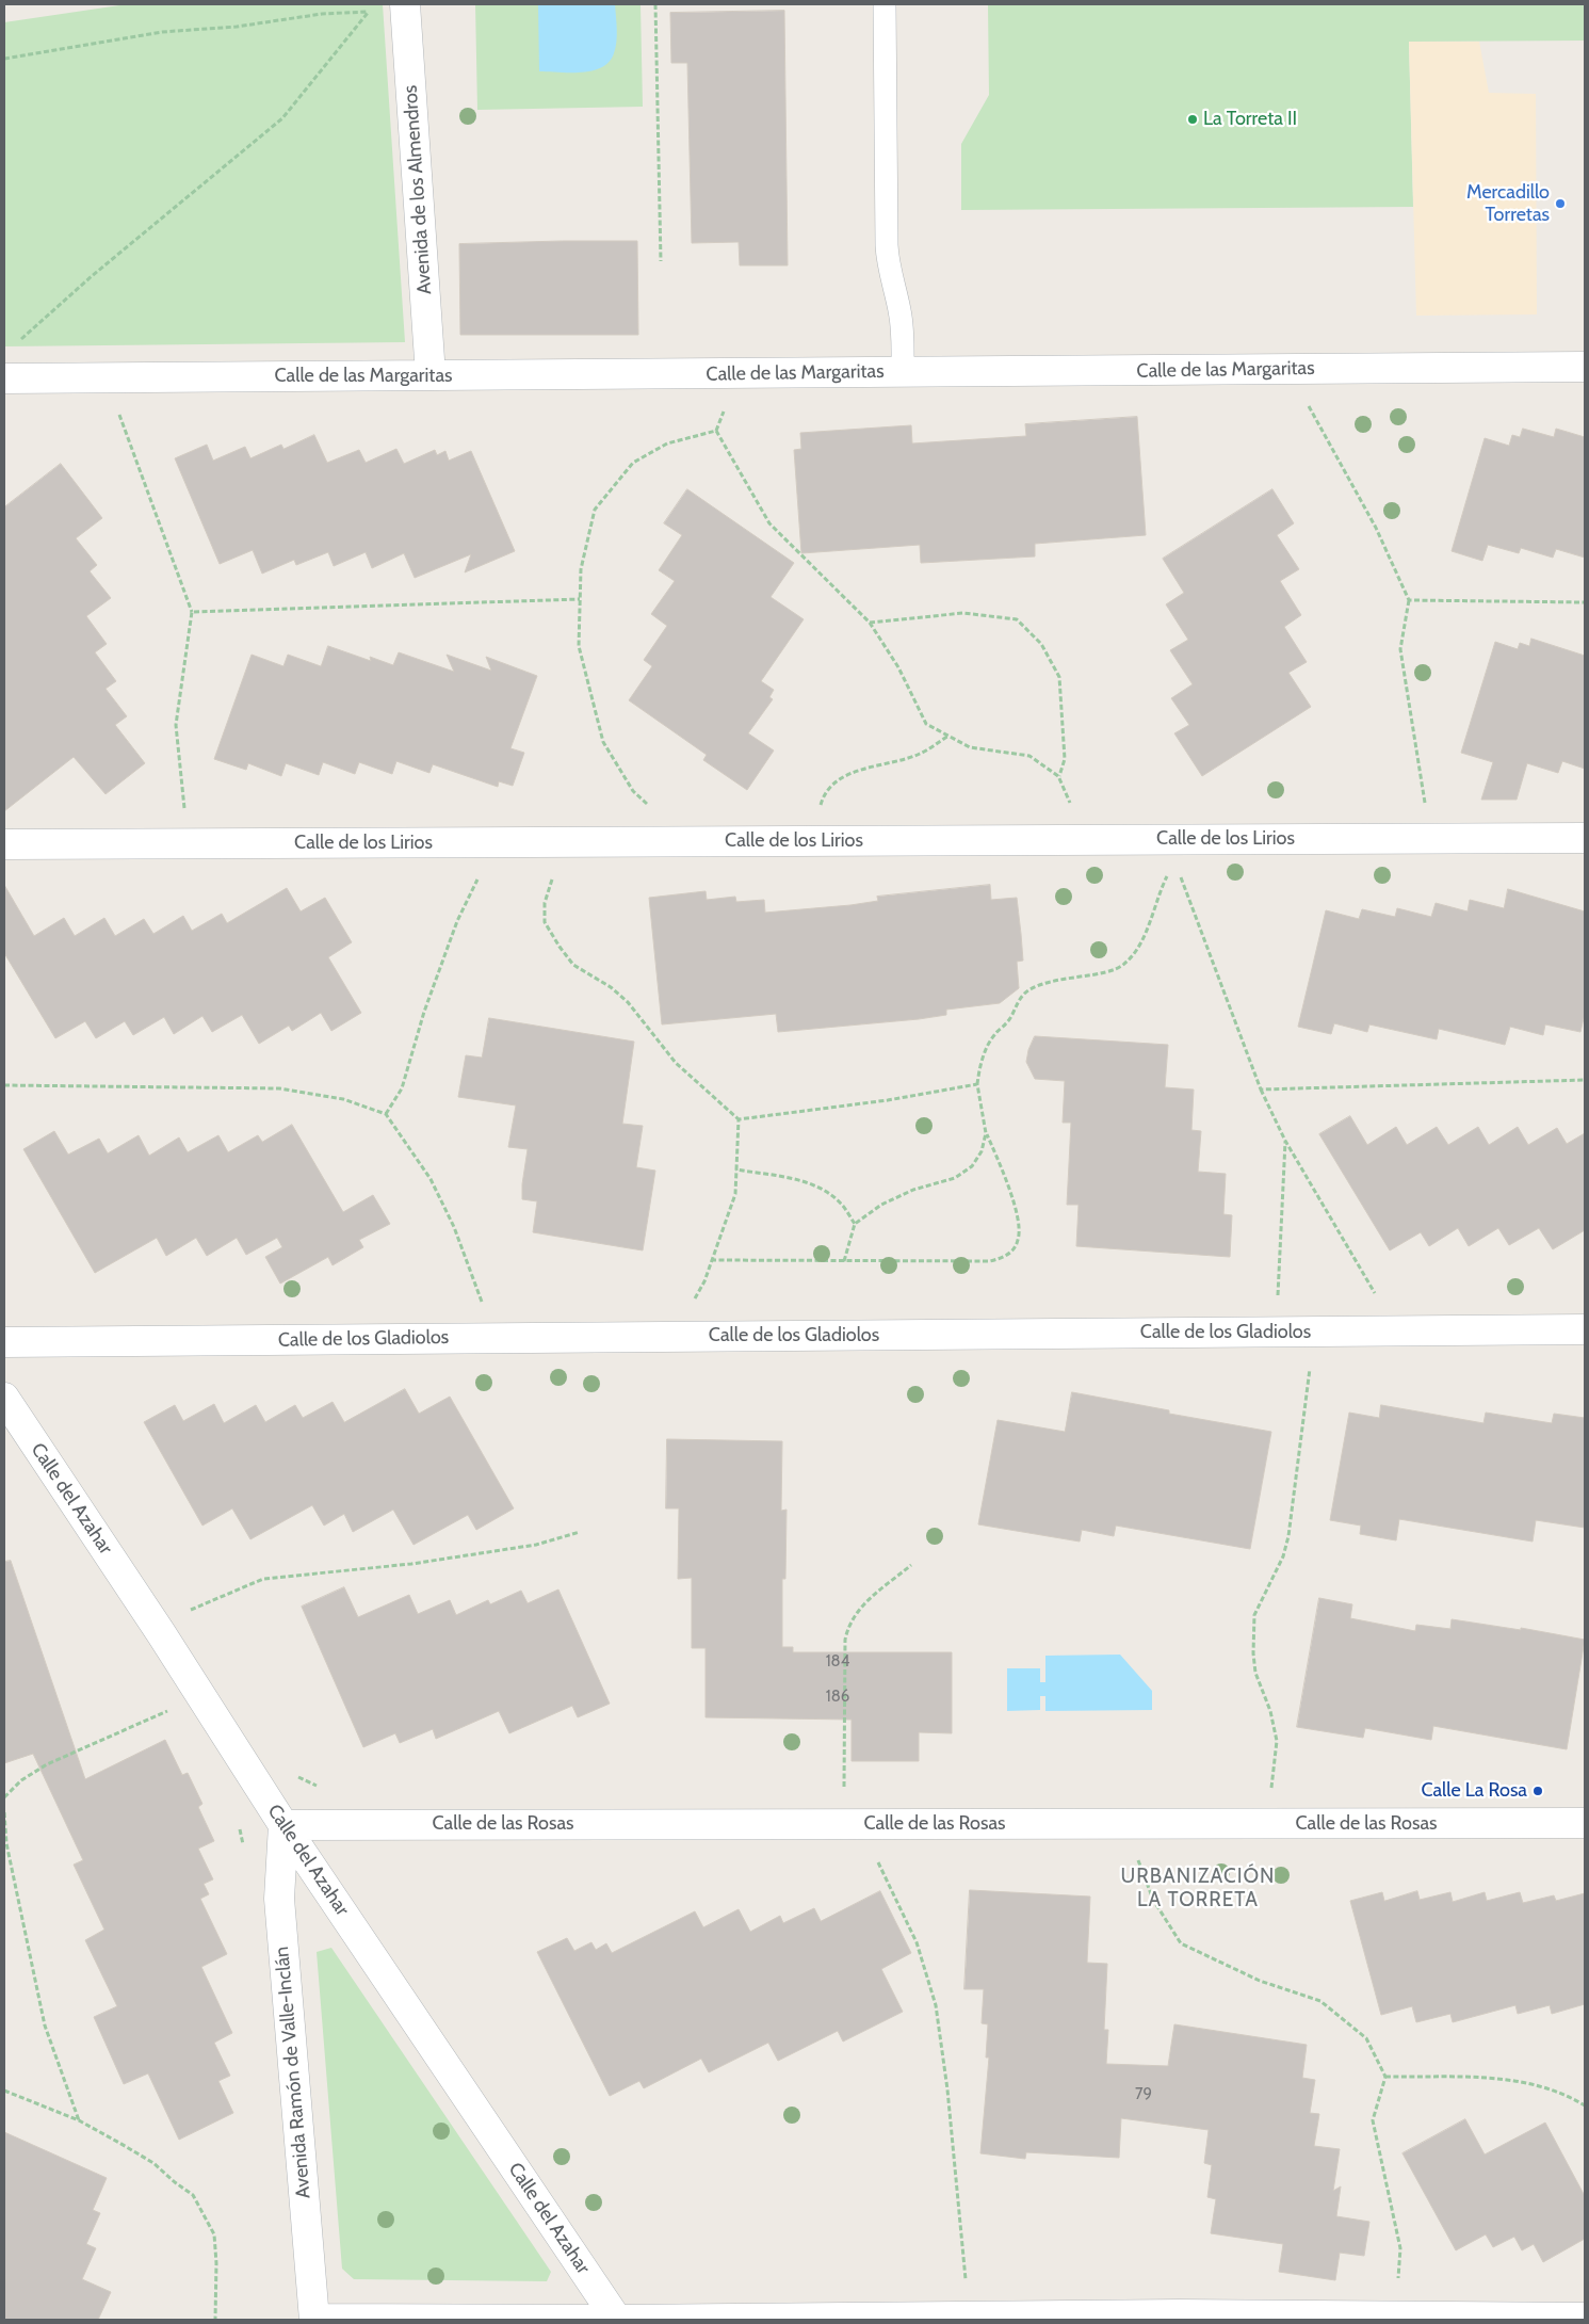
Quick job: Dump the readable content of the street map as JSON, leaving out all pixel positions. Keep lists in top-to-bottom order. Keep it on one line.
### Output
{"streets":{"street":["Avenida de los Almendros","Calle de las Margaritas","Calle de los Lirios","Calle de los Gladiolos","Calle del Azahar","Calle de las Rosas","Avenida Ramón de Valle-Inclán"]},"crossings":[["Avenida de los Almendros","Calle de las Margaritas"],["Calle del Azahar","Calle de las Rosas"],["Calle del Azahar","Avenida Ramón de Valle-Inclán"],["Calle de las Rosas","Avenida Ramón de Valle-Inclán"]],"districts":["URBANIZACIÓN LA TORRETA"],"places":["La Torreta II","Mercadillo Torretas","Calle La Rosa"],"house_numbers":["184","186","79"]}
